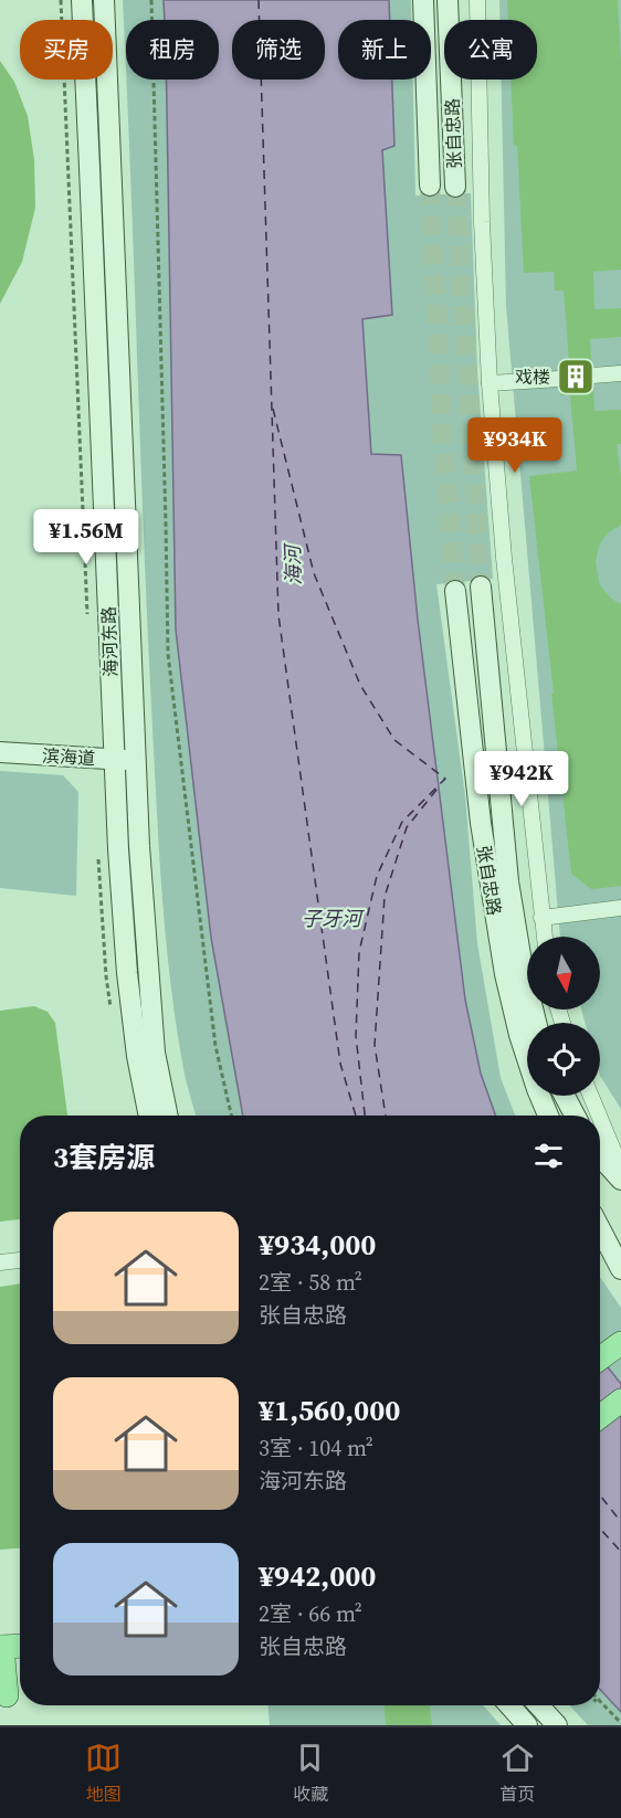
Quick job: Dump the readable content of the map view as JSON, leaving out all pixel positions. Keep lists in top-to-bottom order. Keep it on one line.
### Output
{"streets":{"main road":["张自忠路","海河东路","滨海道"]},"crossings":[["海河东路","滨海道"]],"water":["海河","子牙河"],"places":{"building":["戏楼"]},"north":"bottom","page":{"chip":["买房","租房","筛选","新上","公寓"],"price":["¥934K","¥1.56M","¥942K"],"heading":"3套房源","list":[{"name":"¥934,000","note":"2室 · 58 m² · 张自忠路"},{"name":"¥1,560,000","note":"3室 · 104 m² · 海河东路"},{"name":"¥942,000","note":"2室 · 66 m² · 张自忠路"}],"tabs":["地图","收藏","首页"]}}
